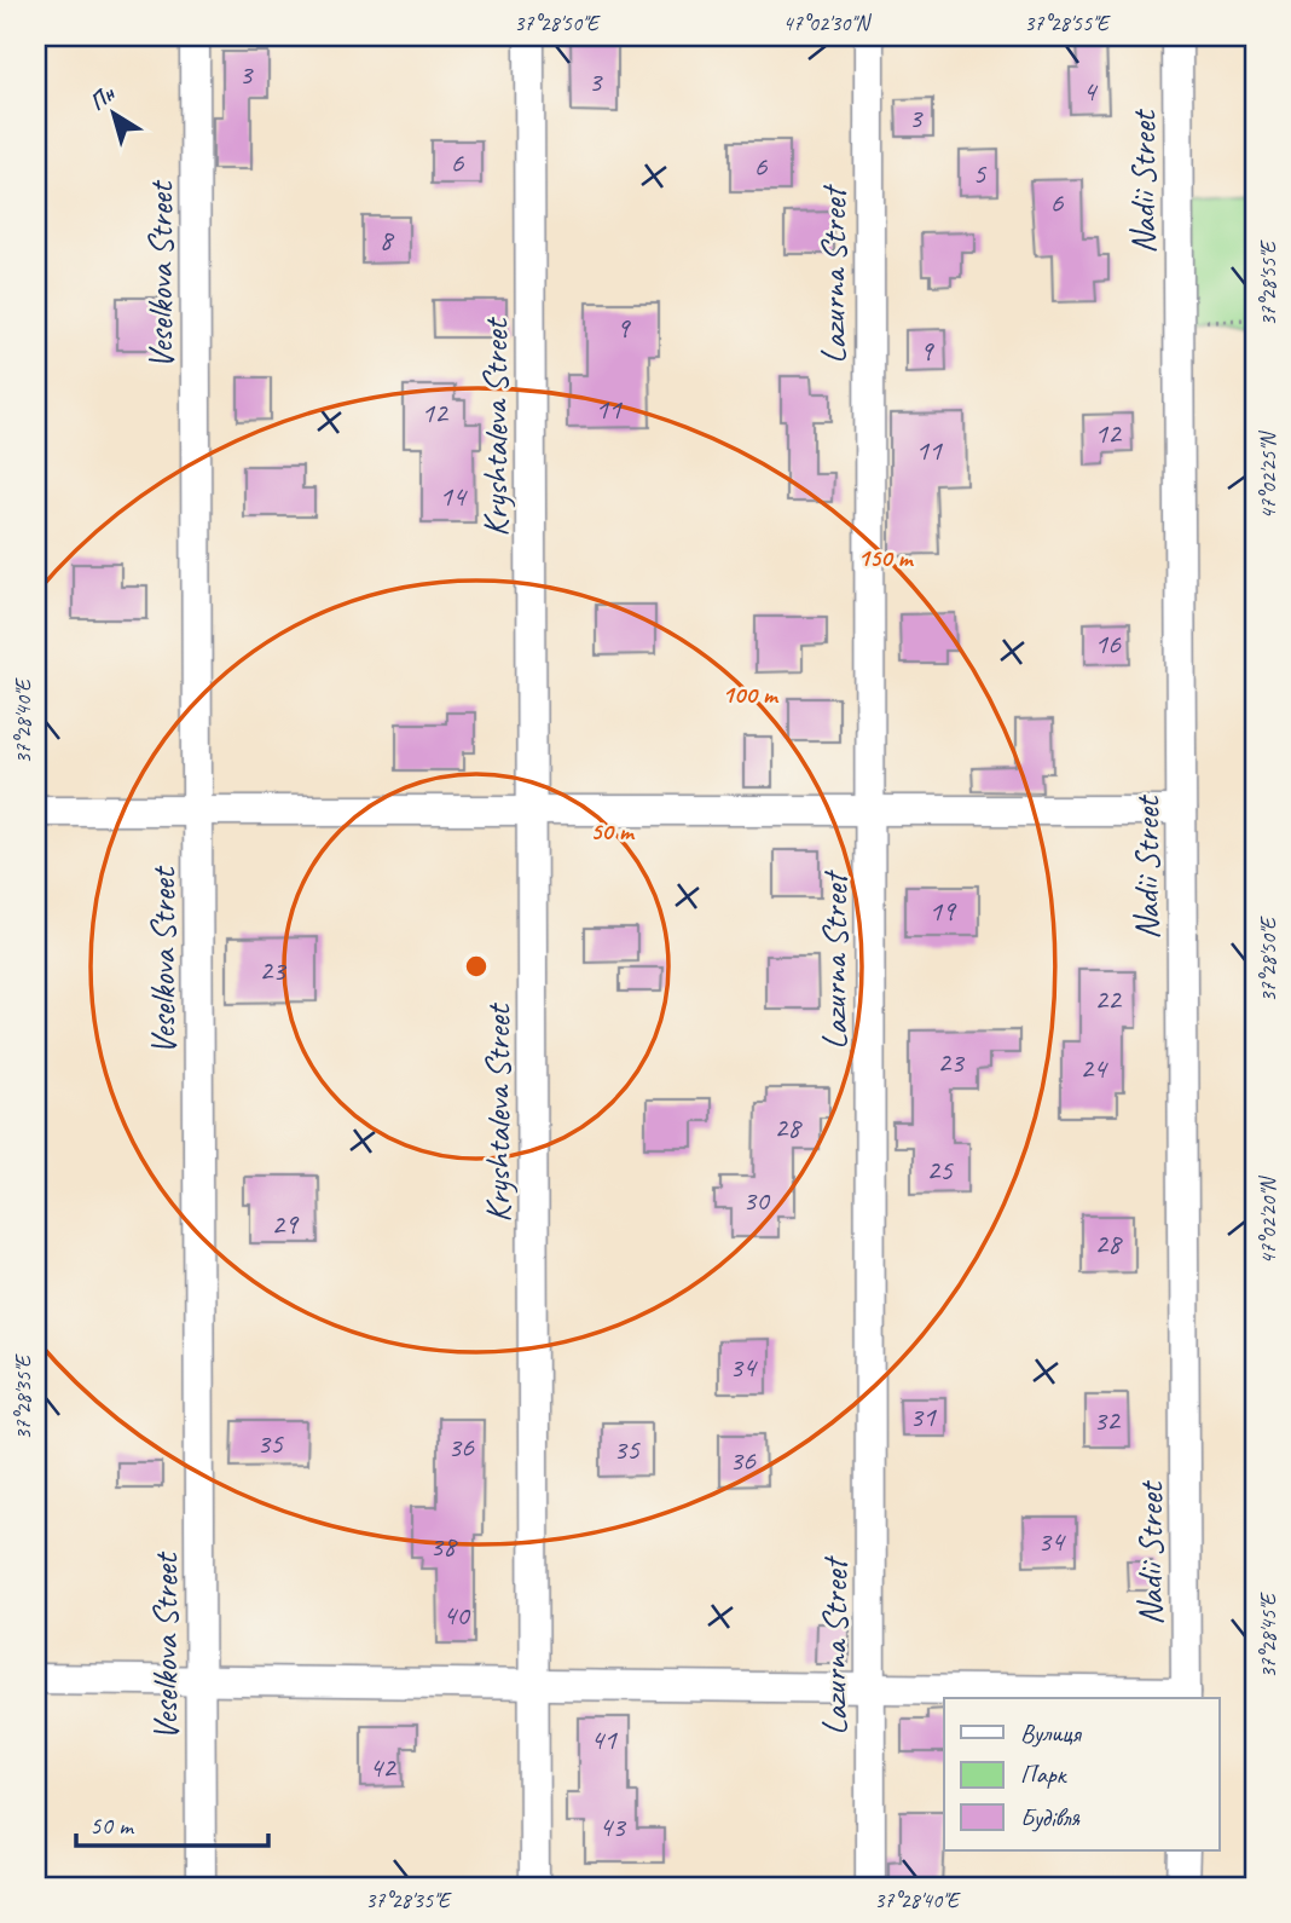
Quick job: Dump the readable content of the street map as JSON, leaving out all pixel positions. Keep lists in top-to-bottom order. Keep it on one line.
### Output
{"streets":{"street":["Nadii Street","Veselkova Street","Lazurna Street","Kryshtaleva Street"]},"house_numbers":["3","3","4","3","6","6","5","6","8","9","9","11","12","12","11","14","16","19","23","22","23","24","28","25","30","29","28","34","31","32","35","36","35","36","34","38","40","41","42","43"],"legend":["Вулиця","Парк","Будівля"],"scale_bar":"50 m","north":"top left","coordinates":["37°28'50\"E","47°02'30\"N","37°28'55\"E","47°02'25\"N","37°28'40\"E","47°02'20\"N","37°28'35\"E","37°28'45\"E"],"rings":["150 m","100 m","50 m"]}
